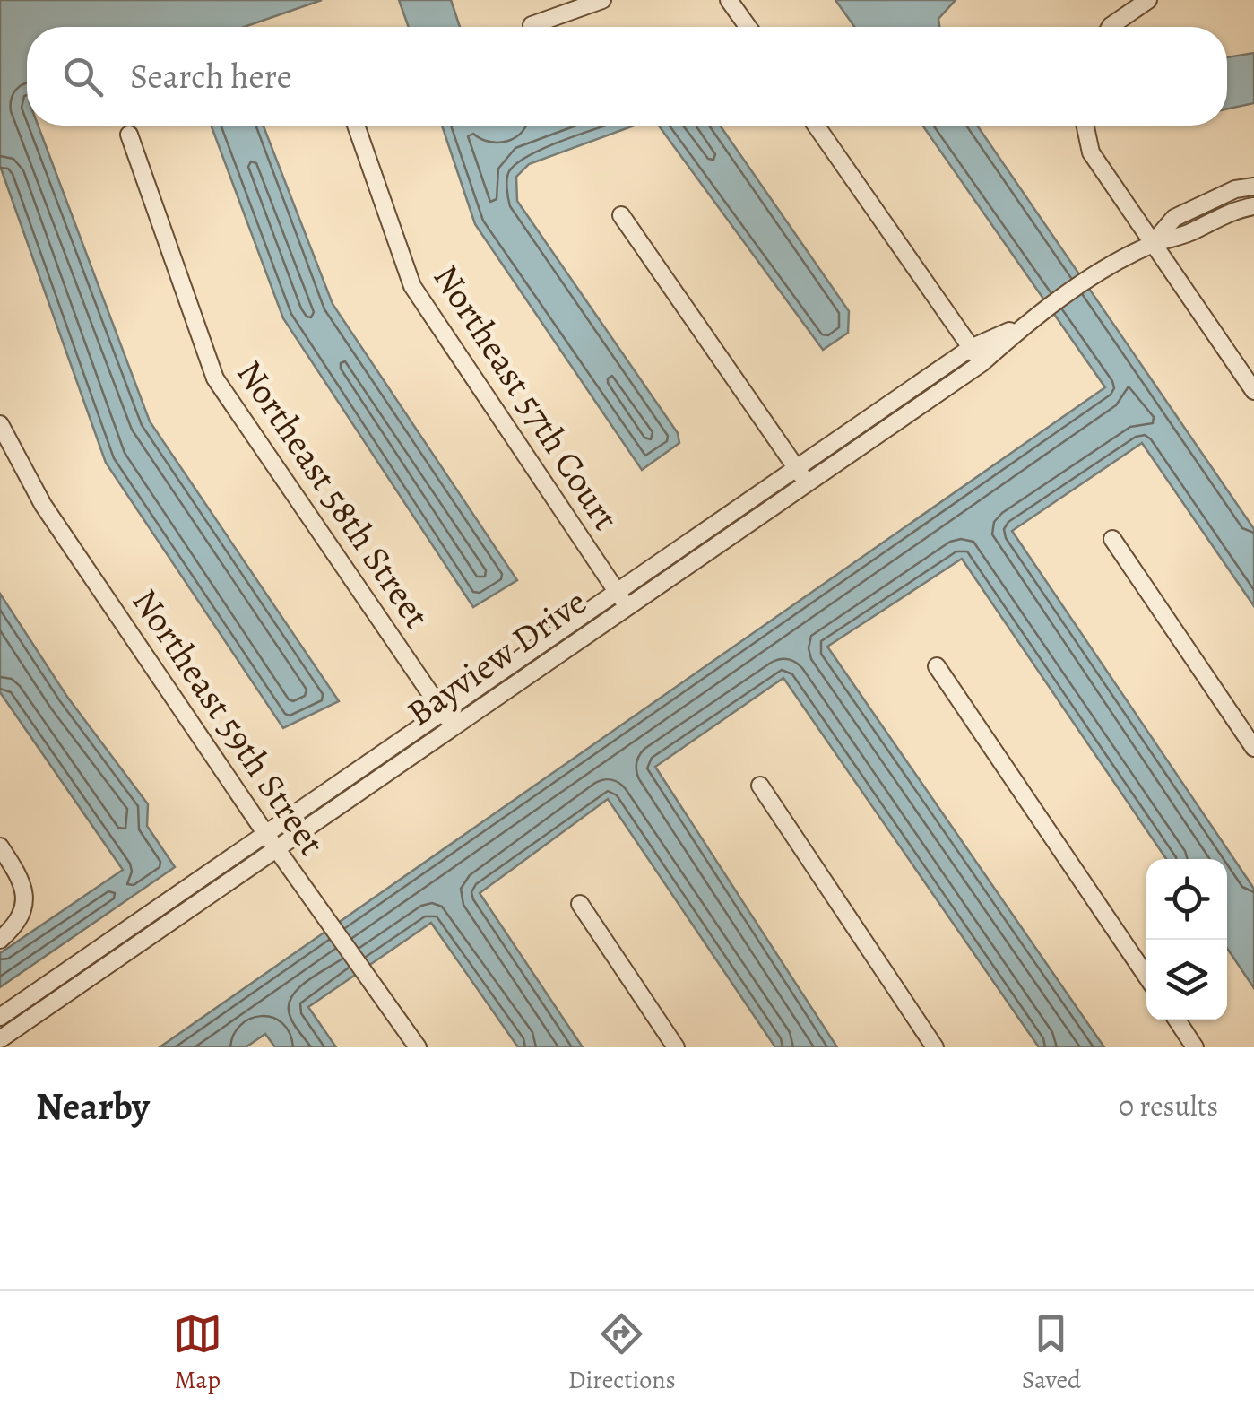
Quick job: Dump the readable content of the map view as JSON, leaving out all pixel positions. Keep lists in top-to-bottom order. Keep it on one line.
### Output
{"streets":{"street":["Northeast 57th Court","Northeast 58th Street","Bayview Drive","Northeast 59th Street"]},"crossings":[["Northeast 57th Court","Bayview Drive"],["Northeast 58th Street","Bayview Drive"],["Bayview Drive","Northeast 59th Street"]],"page":{"search":"Search here","heading":["Nearby","0 results"],"nav":["Map","Directions","Saved"]}}
